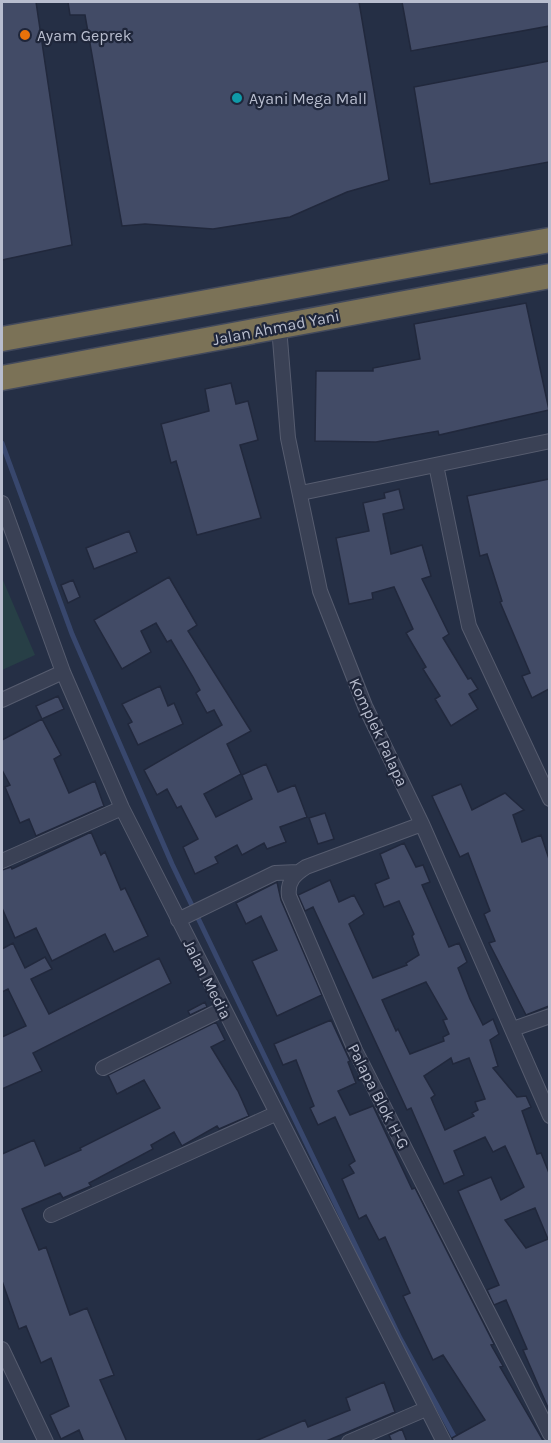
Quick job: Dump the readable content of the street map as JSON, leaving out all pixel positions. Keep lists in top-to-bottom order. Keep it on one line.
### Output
{"streets":{"highway":["Jalan Ahmad Yani"],"street":["Komplek Palapa","Jalan Media","Palapa Blok H-G"]},"crossings":[["Jalan Ahmad Yani","Komplek Palapa"]],"places":["Ayam Geprek","Ayani Mega Mall"]}
